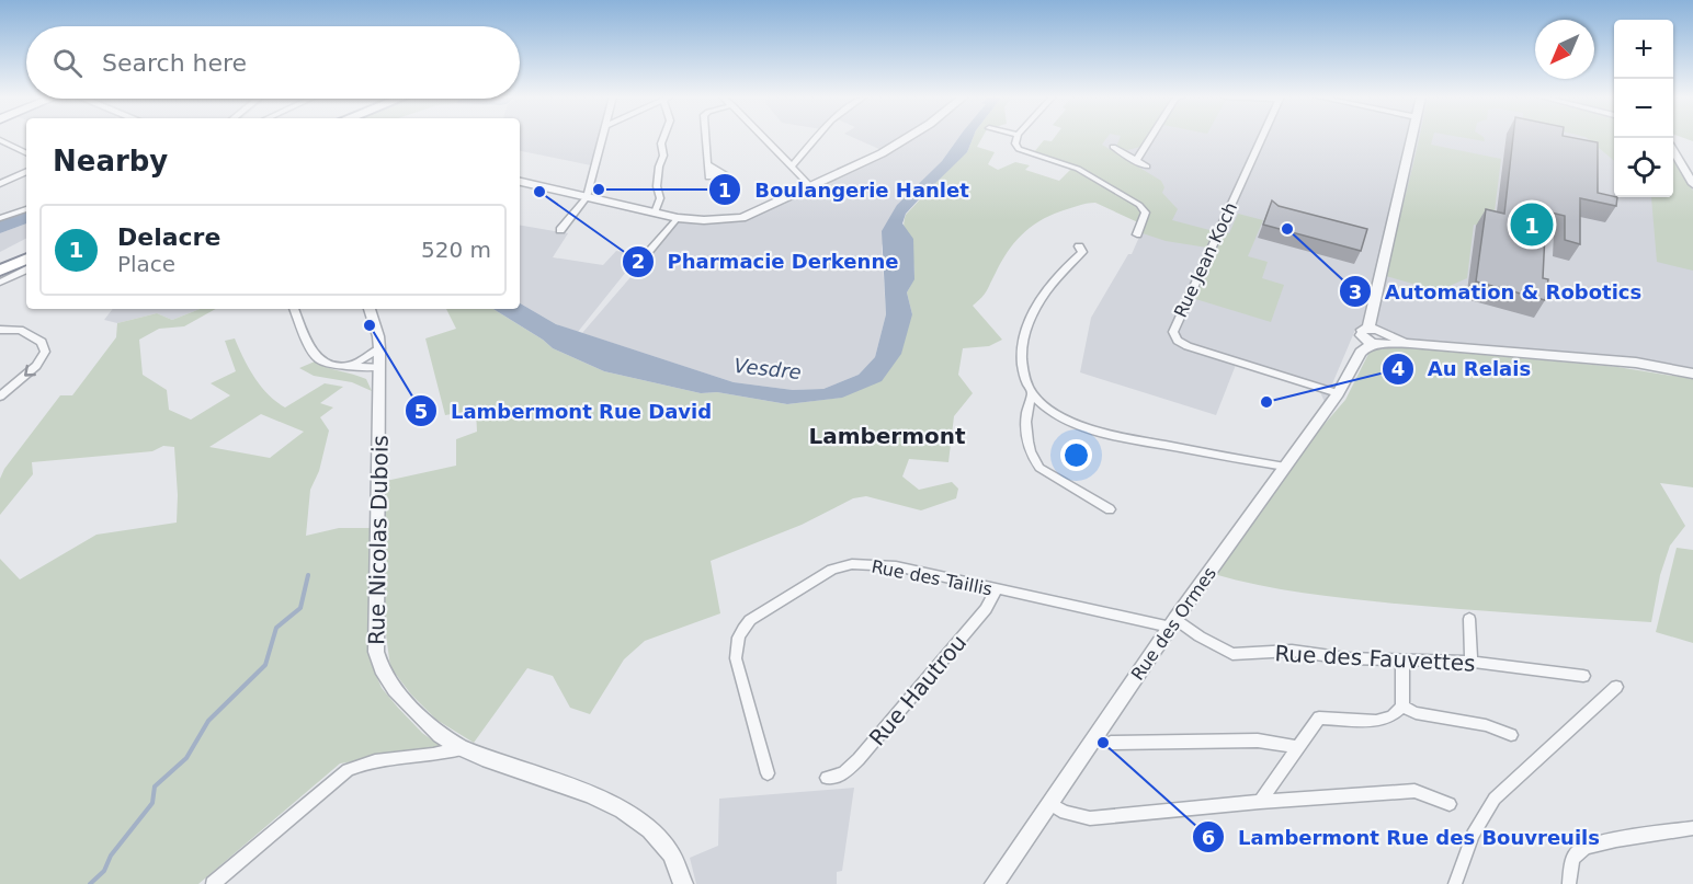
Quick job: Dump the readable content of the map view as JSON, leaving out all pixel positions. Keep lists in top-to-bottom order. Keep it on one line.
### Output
{"streets":{"street":["Rue Jean Koch","Rue Nicolas Dubois","Rue des Taillis","Rue des Ormes","Rue des Fauvettes","Rue Hautrou"]},"crossings":[["Rue Jean Koch","Rue des Ormes"],["Rue des Taillis","Rue des Ormes"],["Rue des Taillis","Rue des Fauvettes"],["Rue des Taillis","Rue Hautrou"],["Rue des Ormes","Rue des Fauvettes"]],"districts":["Lambermont"],"water":["Vesdre"],"places":["Boulangerie Hanlet","Pharmacie Derkenne","Automation & Robotics","Lambermont Rue David","Au Relais","Lambermont Rue des Bouvreuils"],"north":"bottom left","page":{"map_buttons":["+","−"],"search":"Search here","heading":"Nearby","pins":"1","list":[{"mark":"1","name":"Delacre","note":"Place","value":"520 m"}]}}
